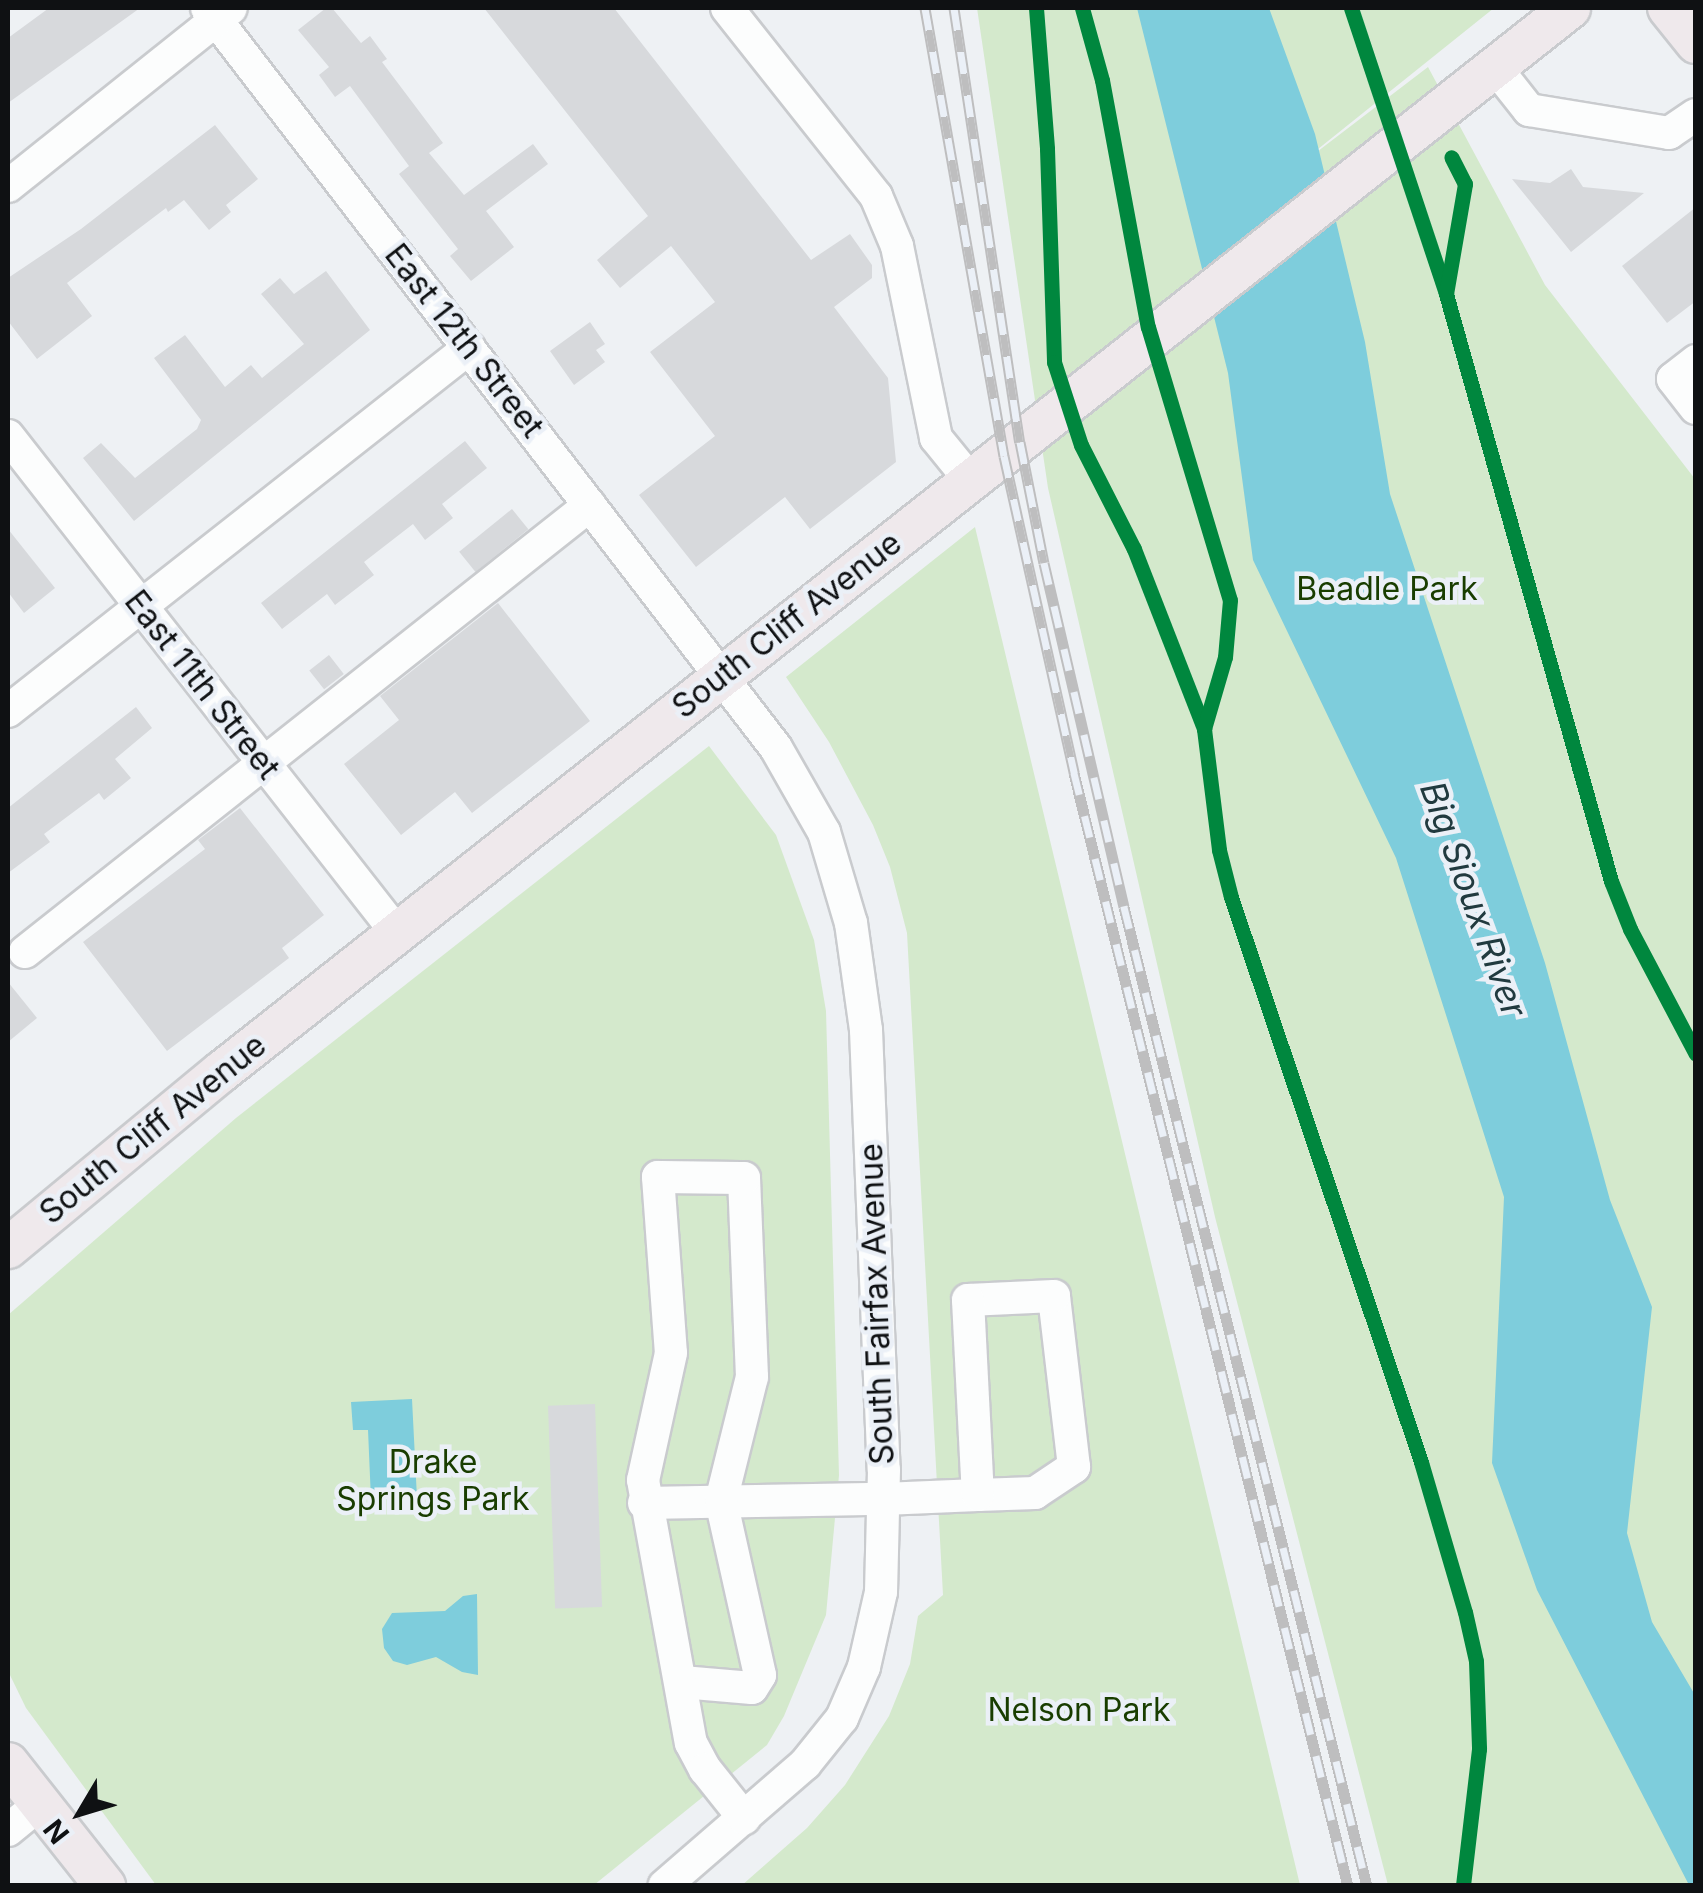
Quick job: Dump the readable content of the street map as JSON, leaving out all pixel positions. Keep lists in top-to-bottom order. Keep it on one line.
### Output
{"streets":{"main road":["South Cliff Avenue"],"street":["East 12th Street","East 11th Street","South Fairfax Avenue"]},"crossings":[["East 12th Street","South Cliff Avenue"],["East 12th Street","South Fairfax Avenue"],["South Cliff Avenue","East 11th Street"],["South Cliff Avenue","South Fairfax Avenue"]],"water":["Big Sioux River"],"parks":["Beadle Park","Drake Springs Park","Nelson Park"],"north":"bottom left"}
